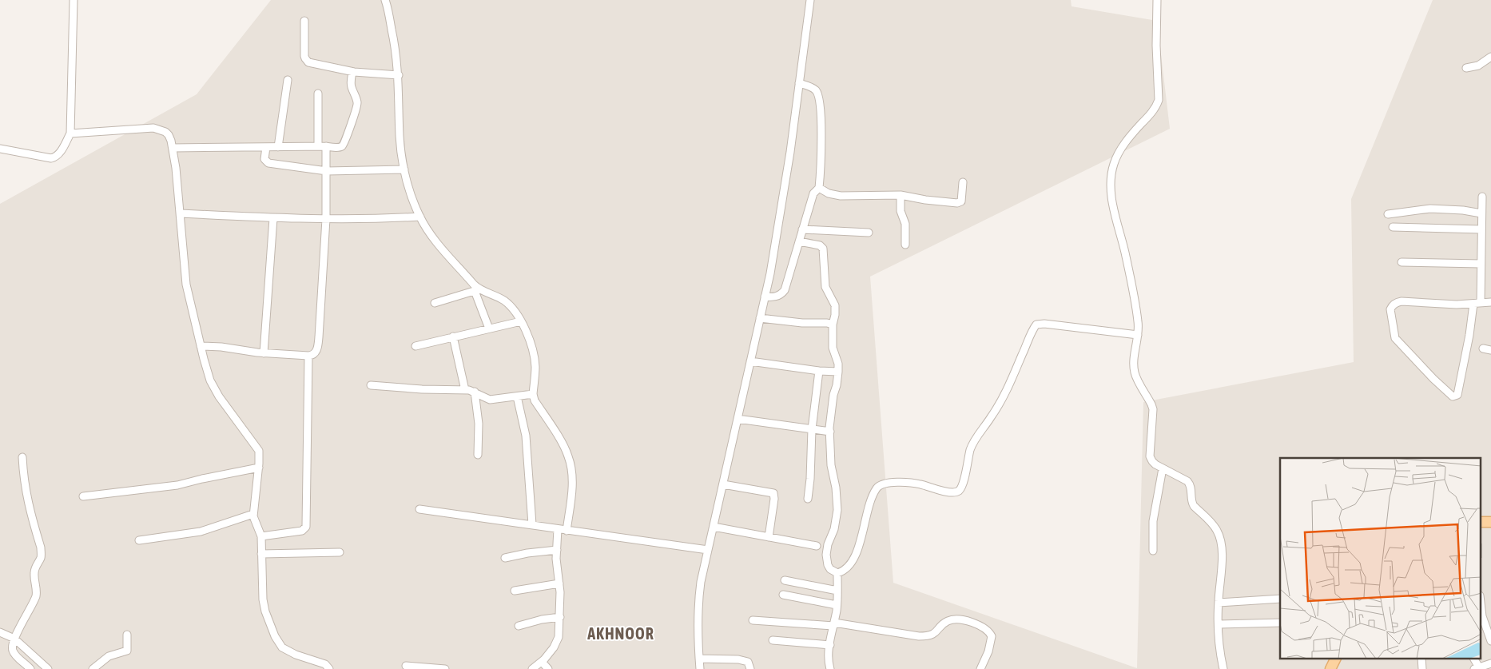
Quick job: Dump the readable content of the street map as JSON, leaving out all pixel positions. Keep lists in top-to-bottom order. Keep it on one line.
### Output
{"districts":["AKHNOOR"]}
